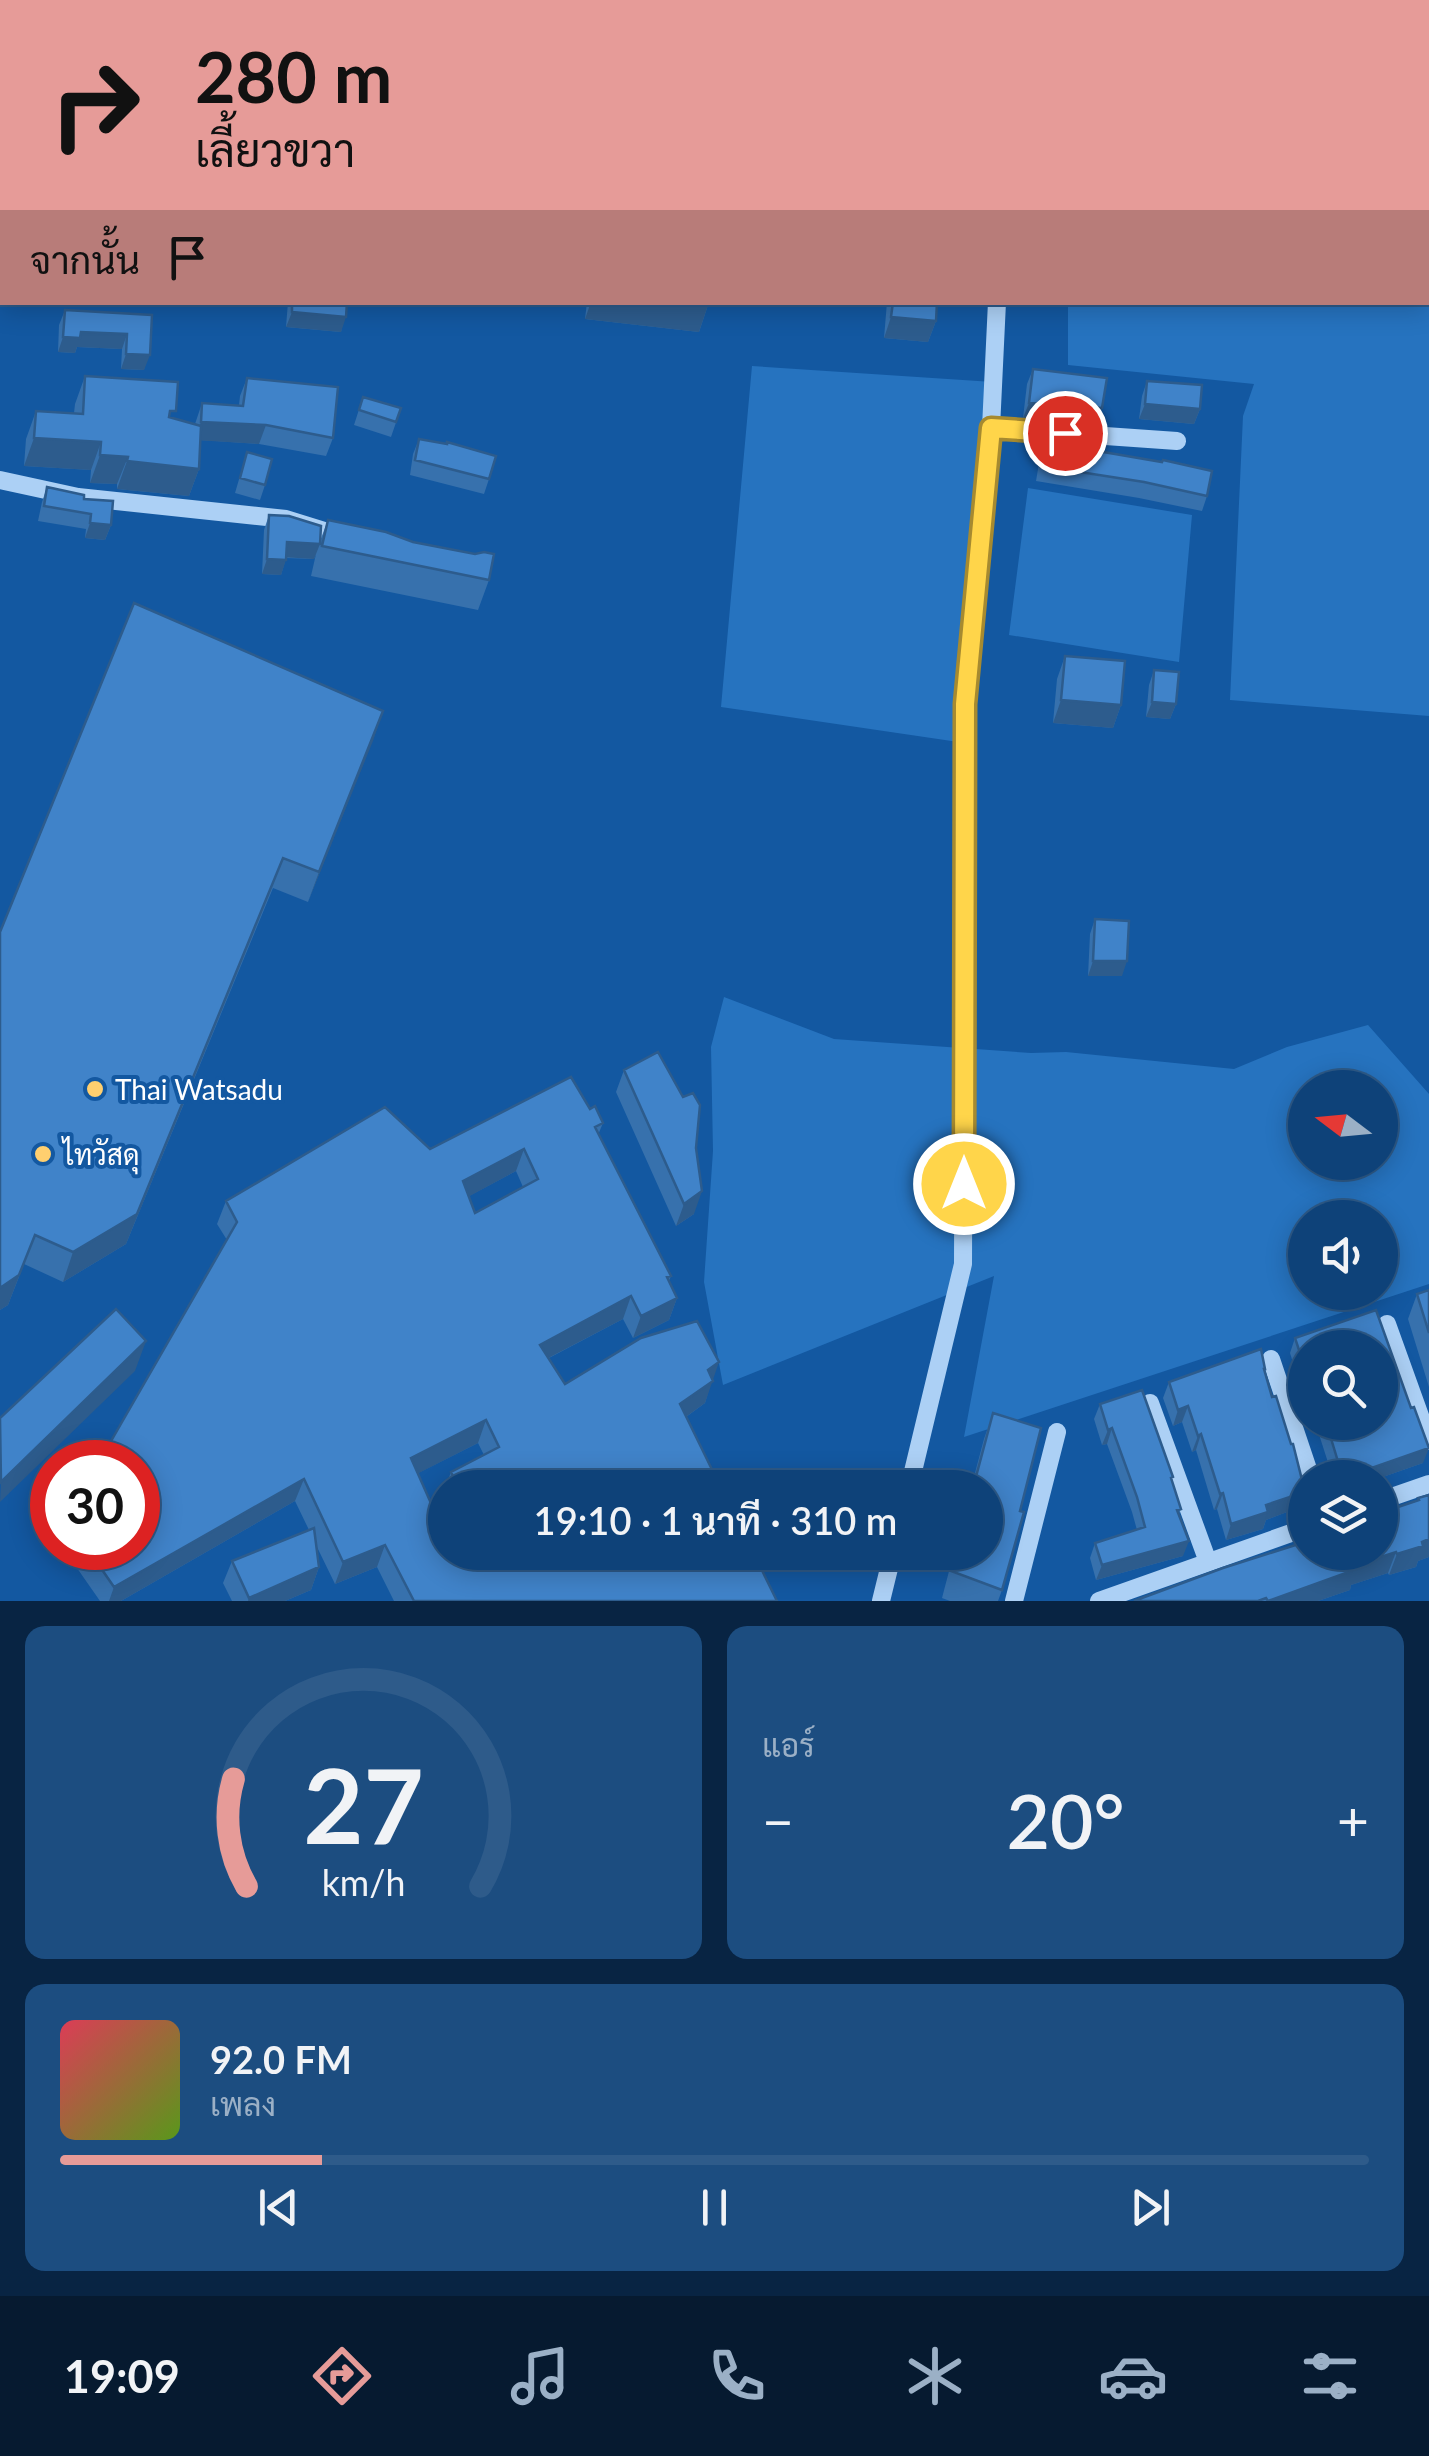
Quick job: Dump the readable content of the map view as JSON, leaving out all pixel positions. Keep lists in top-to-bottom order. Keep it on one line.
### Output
{"places":["Thai Watsadu","ไทวัสดุ"],"north":"left","page":{"turn":["280 m","เลี้ยวขวา"],"then":"จากนั้น","limit":"30","trip":"19:10 · 1 นาที · 310 m","tile":"แอร์","heat":["−","20°","+"],"song":["92.0 FM","เพลง"],"tabs":"19:09","gauge":["27","km/h"]}}
